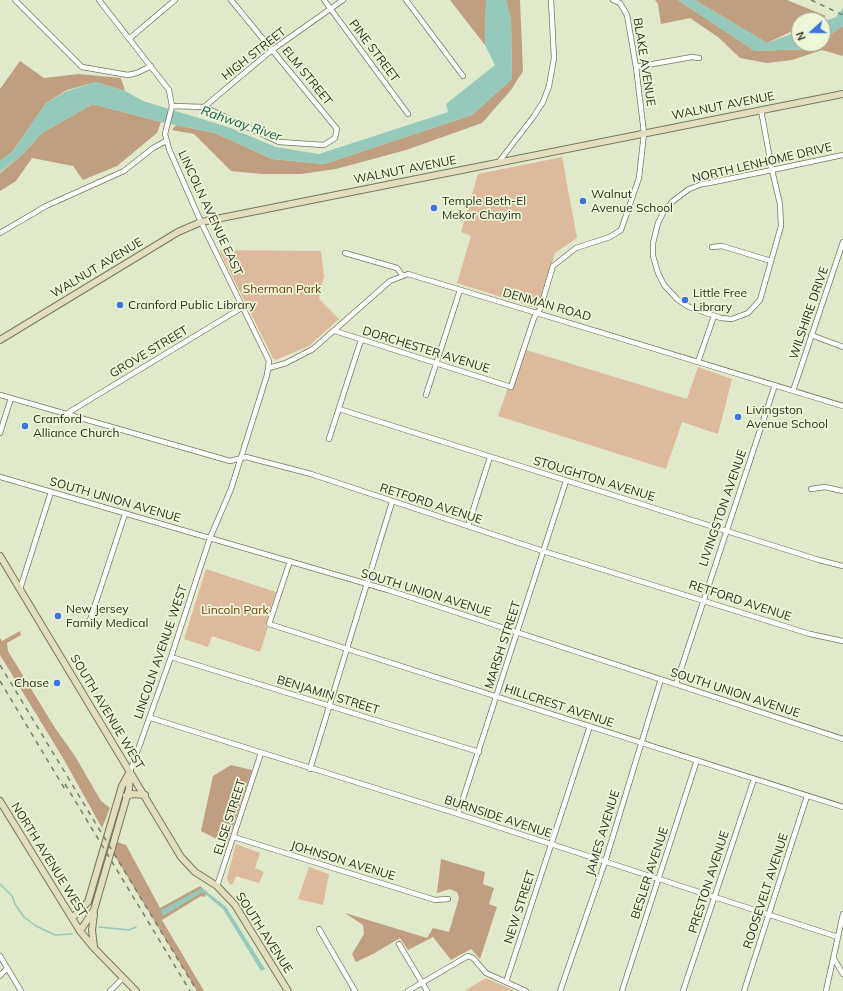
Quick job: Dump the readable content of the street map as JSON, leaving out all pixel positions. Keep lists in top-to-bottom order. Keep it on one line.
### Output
{"streets":{"street":["PINE STREET","HIGH STREET","BLAKE AVENUE","ELM STREET","WALNUT AVENUE","NORTH LENHOME DRIVE","LINCOLN AVENUE EAST","DENMAN ROAD","WILSHIRE DRIVE","DORCHESTER AVENUE","GROVE STREET","STOUGHTON AVENUE","SOUTH UNION AVENUE","RETFORD AVENUE","LIVINGSTON AVENUE","MARSH STREET","LINCOLN AVENUE WEST","BENJAMIN STREET","HILLCREST AVENUE","SOUTH AVENUE WEST","ELISE STREET","BURNSIDE AVENUE","JAMES AVENUE","NORTH AVENUE WEST","JOHNSON AVENUE","BESLER AVENUE","PRESTON AVENUE","ROOSEVELT AVENUE","NEW STREET","SOUTH AVENUE"]},"crossings":[["PINE STREET","HIGH STREET"],["HIGH STREET","ELM STREET"],["BLAKE AVENUE","WALNUT AVENUE"],["BLAKE AVENUE","DENMAN ROAD"],["BLAKE AVENUE","DORCHESTER AVENUE"],["WALNUT AVENUE","LINCOLN AVENUE EAST"],["LINCOLN AVENUE EAST","GROVE STREET"],["DENMAN ROAD","WILSHIRE DRIVE"],["DENMAN ROAD","LIVINGSTON AVENUE"],["GROVE STREET","RETFORD AVENUE"],["STOUGHTON AVENUE","LIVINGSTON AVENUE"],["STOUGHTON AVENUE","MARSH STREET"],["SOUTH UNION AVENUE","LIVINGSTON AVENUE"],["SOUTH UNION AVENUE","MARSH STREET"],["SOUTH UNION AVENUE","LINCOLN AVENUE WEST"],["SOUTH UNION AVENUE","HILLCREST AVENUE"],["SOUTH UNION AVENUE","JAMES AVENUE"],["RETFORD AVENUE","LIVINGSTON AVENUE"],["RETFORD AVENUE","MARSH STREET"],["MARSH STREET","BENJAMIN STREET"],["MARSH STREET","HILLCREST AVENUE"],["MARSH STREET","BURNSIDE AVENUE"],["LINCOLN AVENUE WEST","BENJAMIN STREET"],["LINCOLN AVENUE WEST","SOUTH AVENUE WEST"],["LINCOLN AVENUE WEST","BURNSIDE AVENUE"],["LINCOLN AVENUE WEST","NORTH AVENUE WEST"],["HILLCREST AVENUE","JAMES AVENUE"],["HILLCREST AVENUE","BESLER AVENUE"],["HILLCREST AVENUE","PRESTON AVENUE"],["HILLCREST AVENUE","ROOSEVELT AVENUE"],["HILLCREST AVENUE","NEW STREET"],["SOUTH AVENUE WEST","SOUTH AVENUE"],["ELISE STREET","BURNSIDE AVENUE"],["ELISE STREET","JOHNSON AVENUE"],["ELISE STREET","SOUTH AVENUE"],["BURNSIDE AVENUE","JAMES AVENUE"],["BURNSIDE AVENUE","BESLER AVENUE"],["BURNSIDE AVENUE","PRESTON AVENUE"],["BURNSIDE AVENUE","ROOSEVELT AVENUE"],["BURNSIDE AVENUE","NEW STREET"]],"water":["Rahway River"],"parks":["Sherman Park","Lincoln Park"],"places":["Walnut Avenue School","Temple Beth-El Mekor Chayim","Little Free Library","Cranford Public Library","Livingston Avenue School","Cranford Alliance Church","New Jersey Family Medical","Chase"],"north":"left"}
